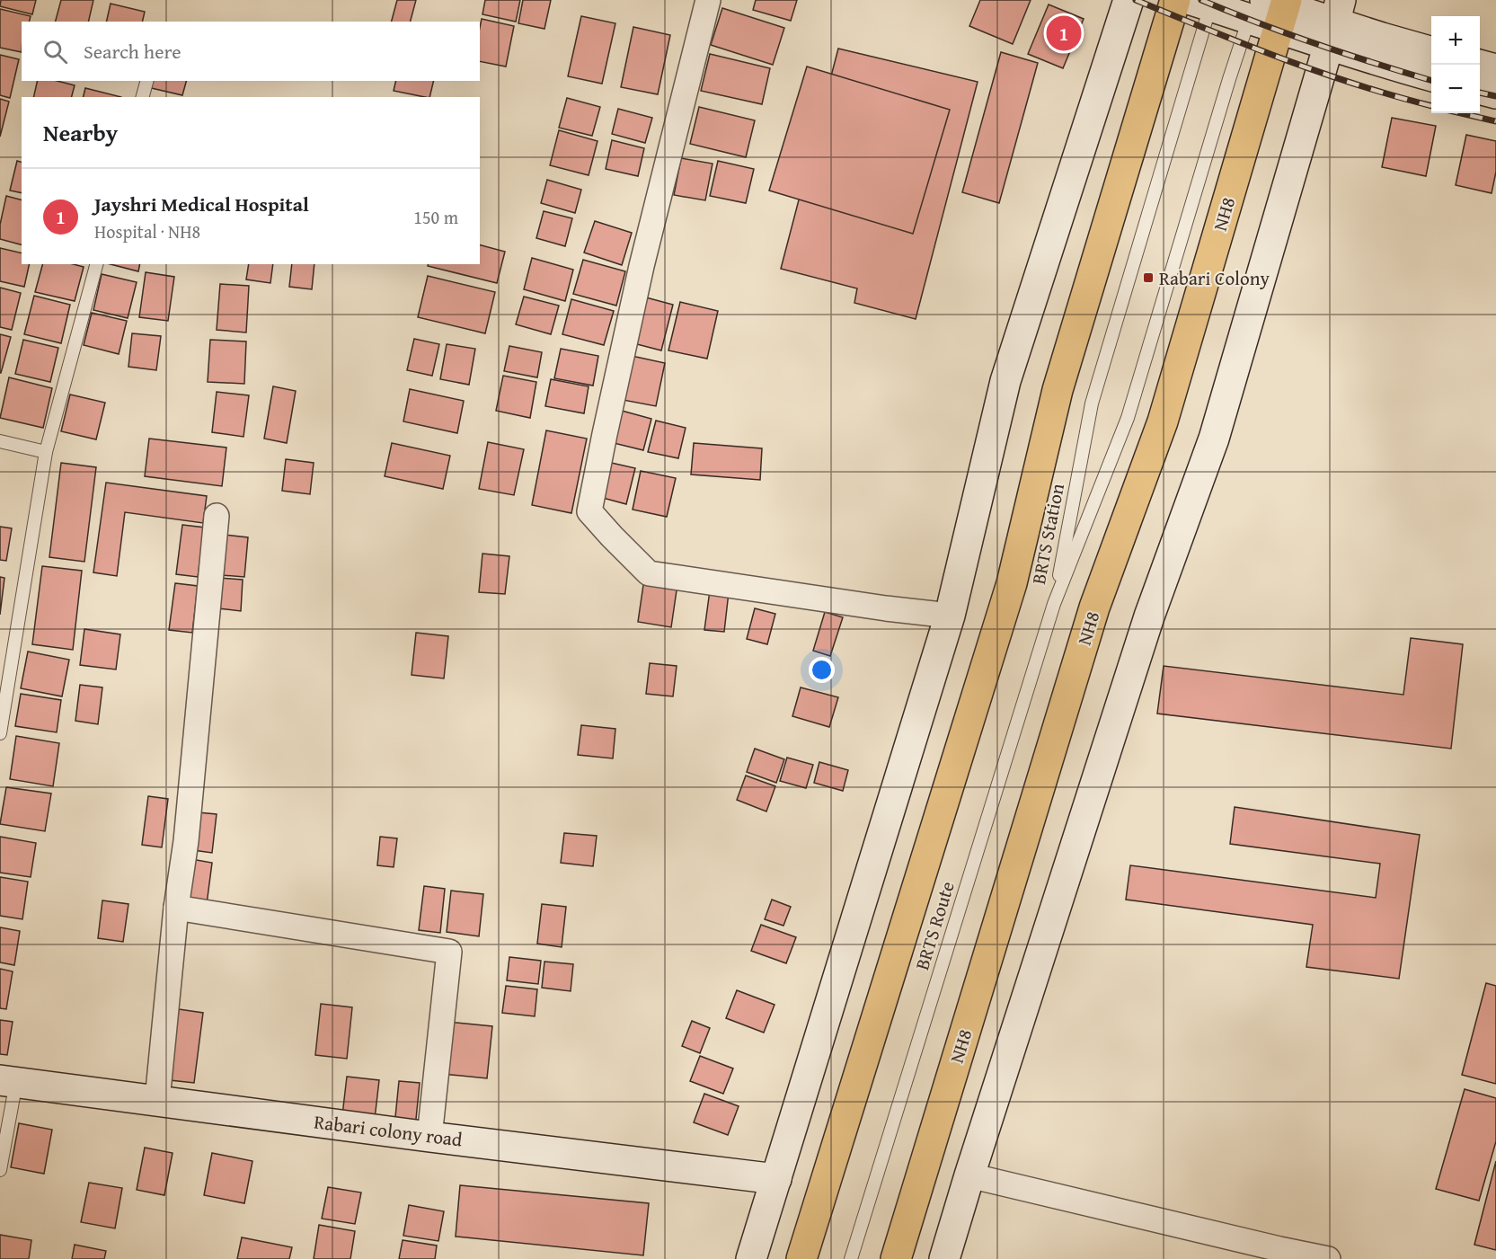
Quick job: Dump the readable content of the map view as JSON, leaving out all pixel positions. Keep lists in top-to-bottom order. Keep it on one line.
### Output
{"streets":{"main road":["NH8"],"street":["Rabari colony road"],"lane":["BRTS Station","BRTS Route"]},"crossings":[["NH8","BRTS Station"],["BRTS Station","BRTS Route"]],"places":{"transit":["Rabari Colony"]},"page":{"pins":"1","map_buttons":["+","−"],"search":"Search here","heading":"Nearby","list":[{"mark":"1","name":"Jayshri Medical Hospital","note":"Hospital · NH8","value":"150 m"}]}}
